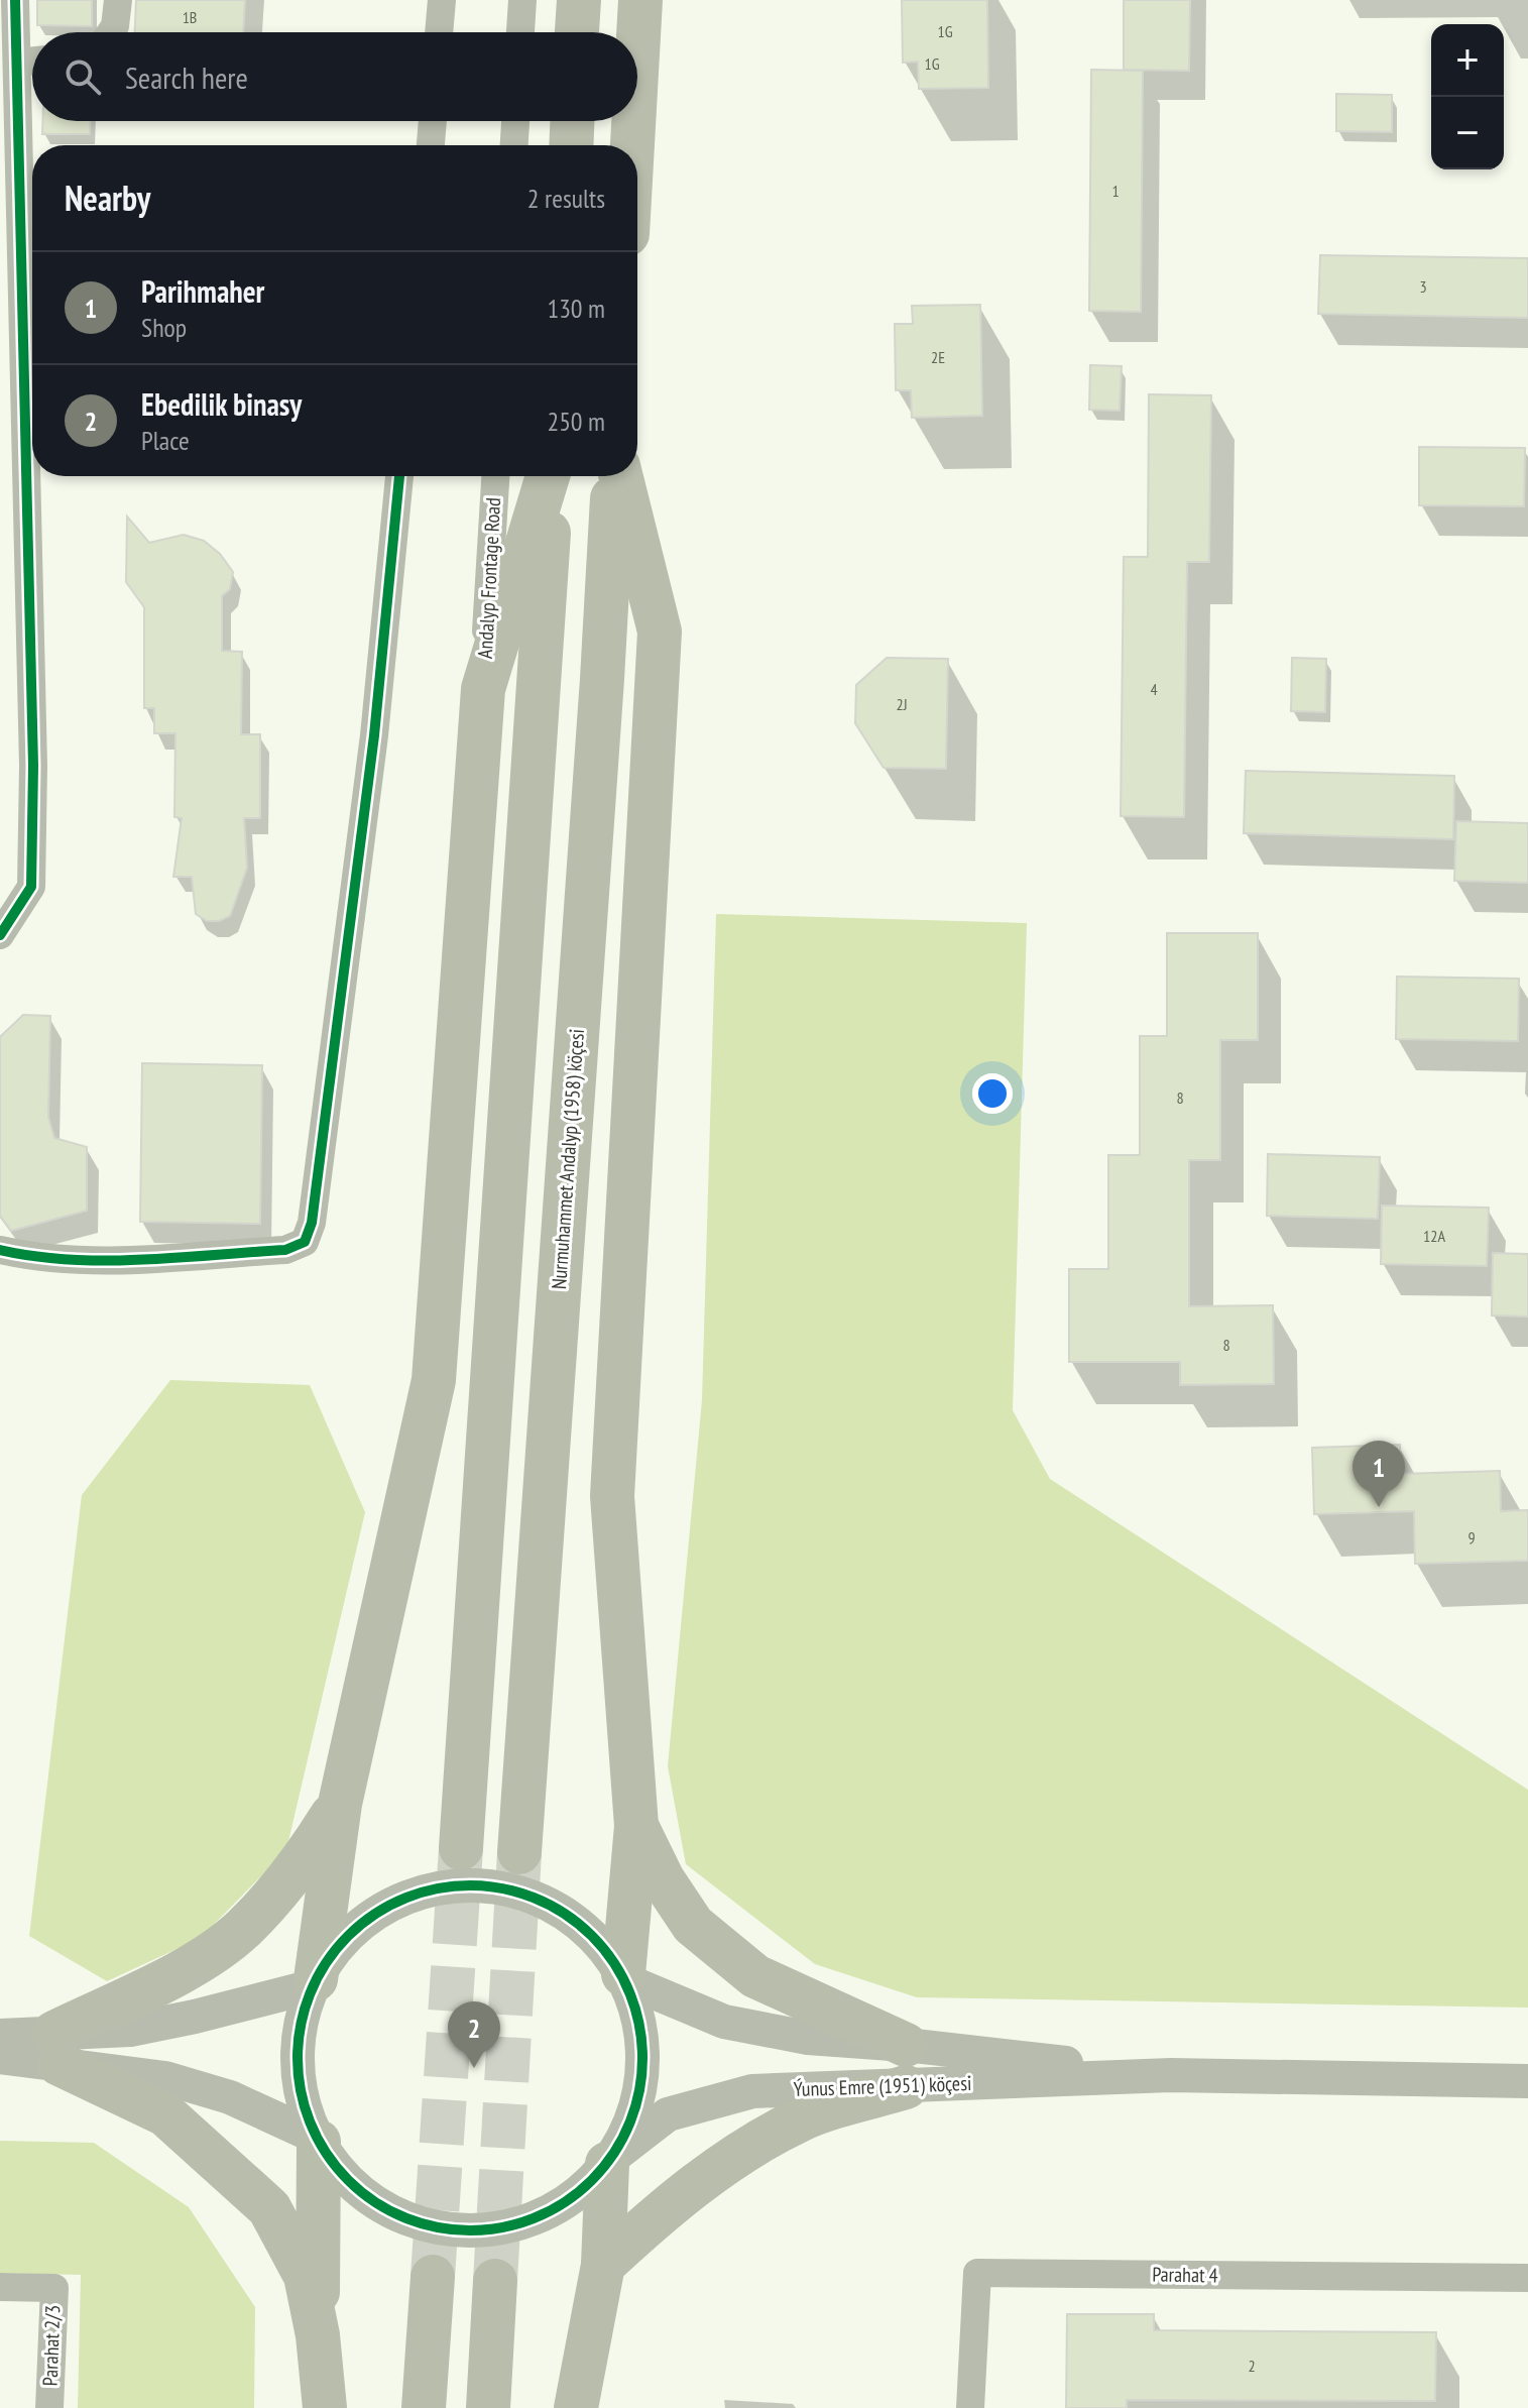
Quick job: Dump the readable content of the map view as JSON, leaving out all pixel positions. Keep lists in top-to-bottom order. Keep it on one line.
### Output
{"streets":{"main road":["Nurmuhammet Andalyp (1958) köçesi"],"street":["Andalyp Frontage Road","Ýunus Emre (1951) köçesi","Parahat 4","Parahat 2/3"]},"house_numbers":["1B","1G","1G","1","3","2E","4","2J","8","12A","8","9","2"],"page":{"map_buttons":["+","−"],"search":"Search here","heading":["Nearby","2 results"],"list":[{"mark":"1","name":"Parihmaher","note":"Shop","value":"130 m"},{"mark":"2","name":"Ebedilik binasy","note":"Place","value":"250 m"}],"pins":["1","2"]}}
